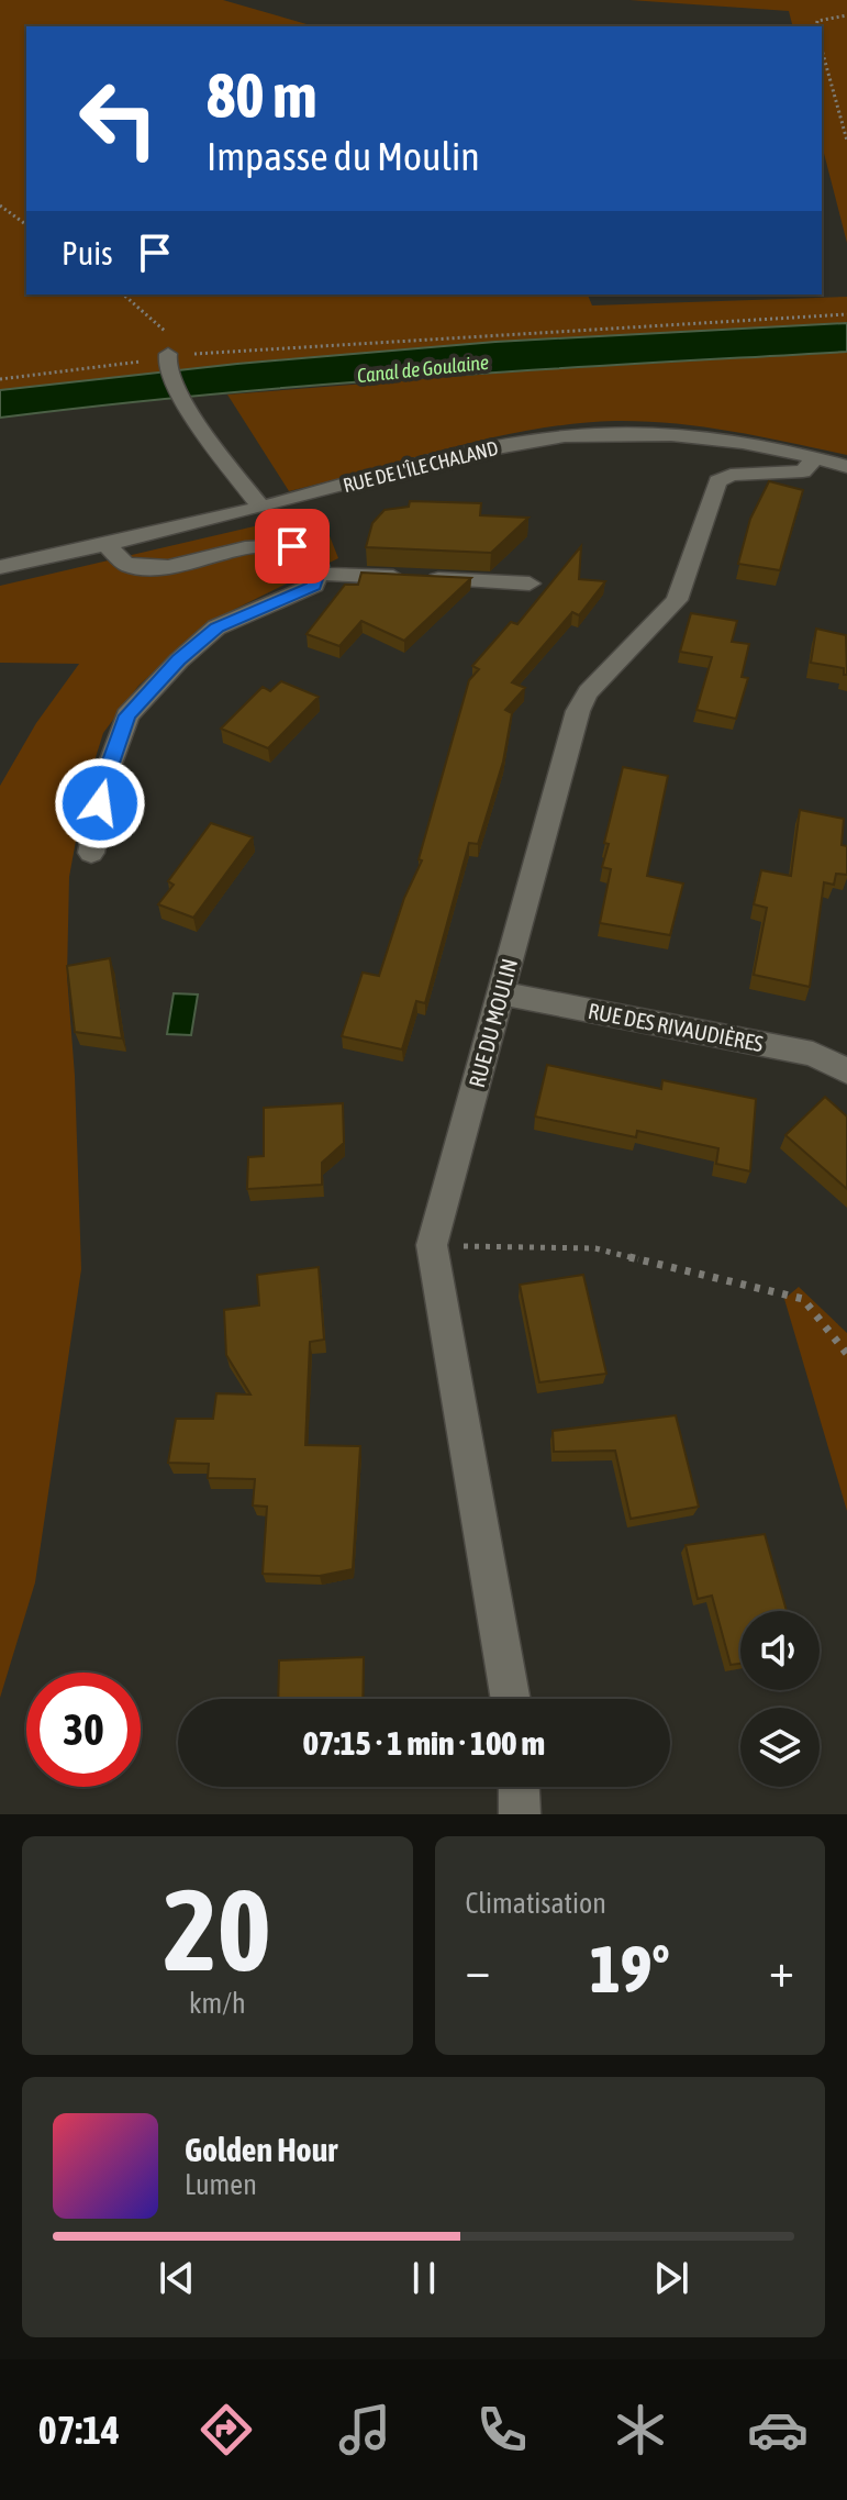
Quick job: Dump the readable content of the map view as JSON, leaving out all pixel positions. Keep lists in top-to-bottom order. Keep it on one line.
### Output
{"streets":{"street":["RUE DE L'ÎLE CHALAND","RUE DU MOULIN","RUE DES RIVAUDIÈRES"]},"crossings":[["RUE DE L'ÎLE CHALAND","RUE DU MOULIN"],["RUE DU MOULIN","RUE DES RIVAUDIÈRES"]],"water":["Canal de Goulaine"],"page":{"turn":["80 m","Impasse du Moulin"],"then":"Puis","limit":"30","trip":"07:15 · 1 min · 100 m","tile":[["20","km/h"],"Climatisation"],"heat":["−","19°","+"],"song":["Golden Hour","Lumen"],"tabs":"07:14"}}
